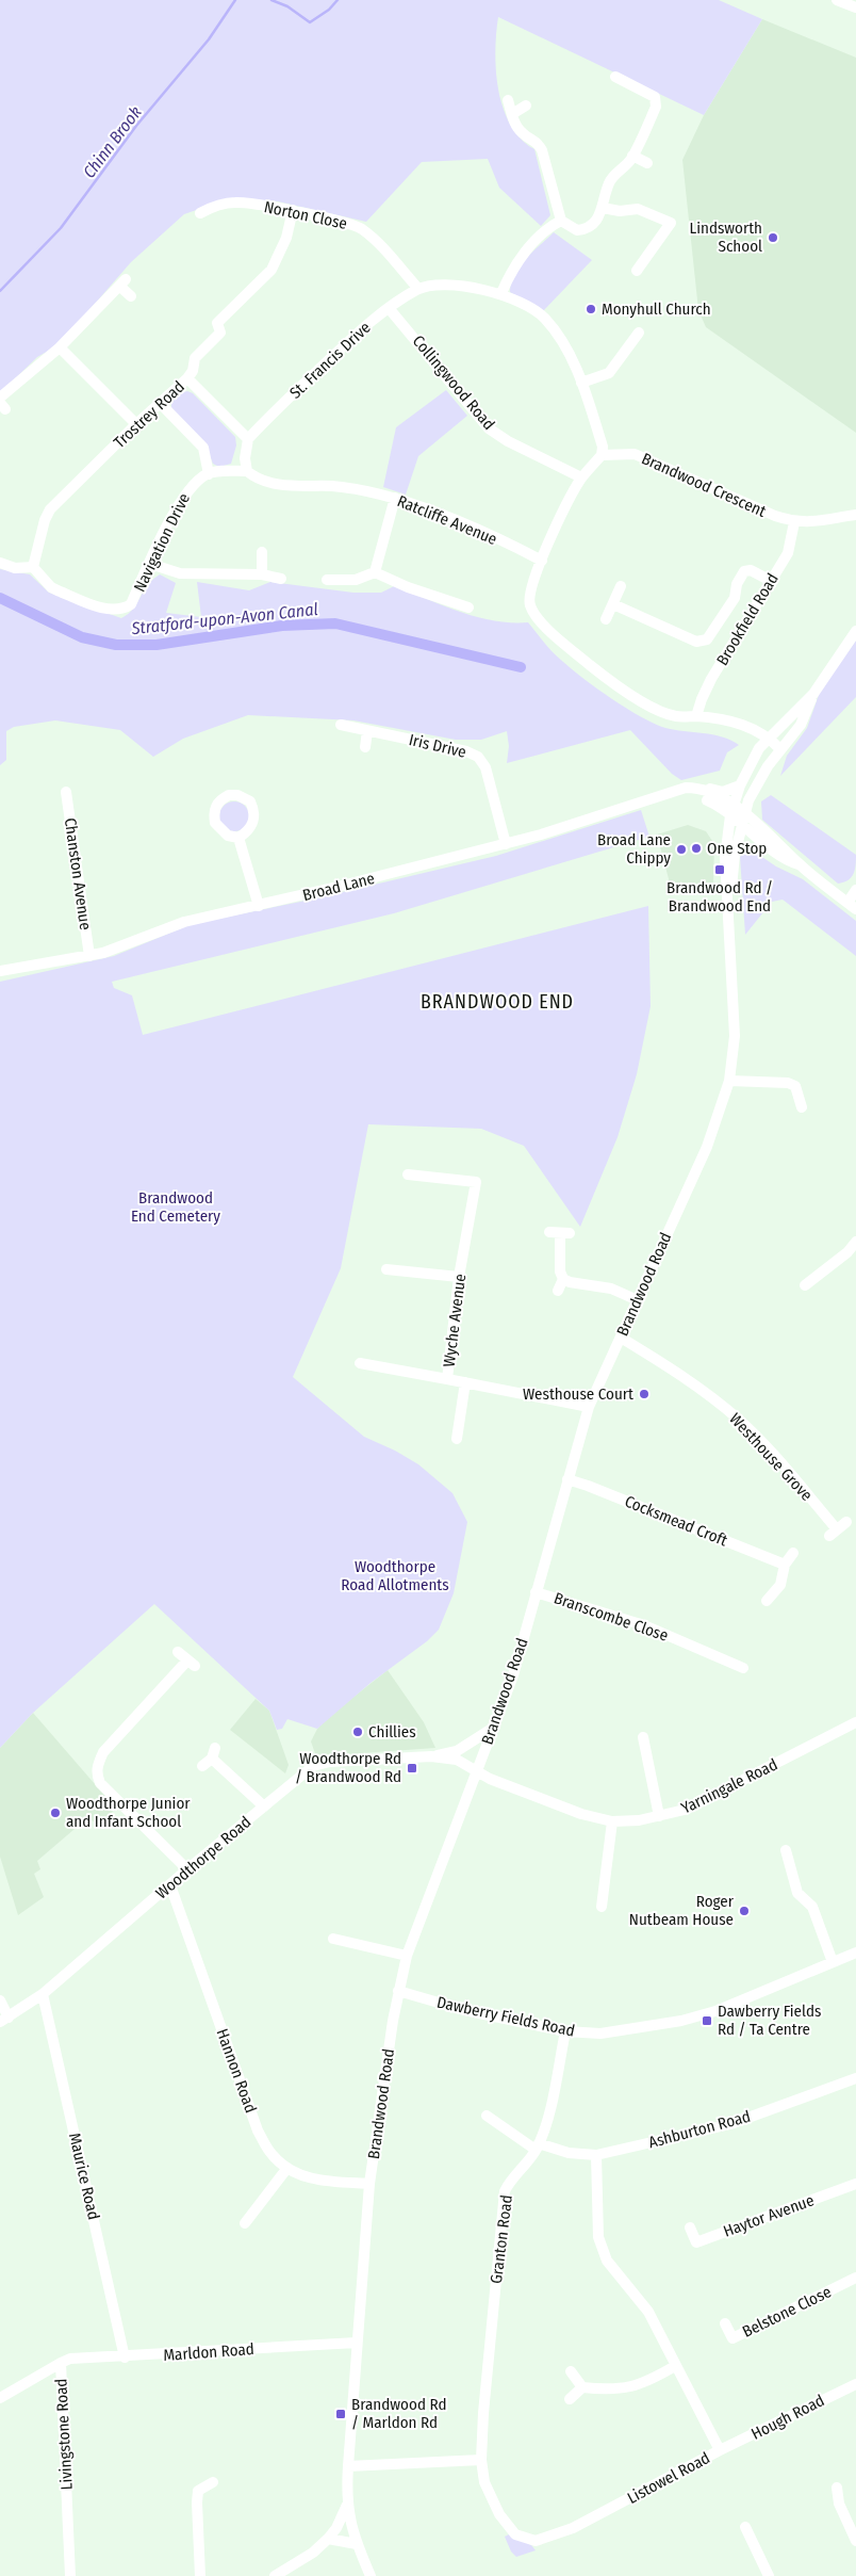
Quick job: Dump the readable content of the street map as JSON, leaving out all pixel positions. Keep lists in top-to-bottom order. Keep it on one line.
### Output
{"streets":{"street":["Norton Close","St. Francis Drive","Collingwood Road","Trostrey Road","Brandwood Crescent","Ratcliffe Avenue","Navigation Drive","Brookfield Road","Iris Drive","Chanston Avenue","Broad Lane","Brandwood Road","Wyche Avenue","Westhouse Grove","Cocksmead Croft","Branscombe Close","Yarningale Road","Woodthorpe Road","Dawberry Fields Road","Hannon Road","Ashburton Road","Maurice Road","Haytor Avenue","Granton Road","Belstone Close","Marldon Road","Hough Road","Livingstone Road","Listowel Road"]},"crossings":[["Norton Close","St. Francis Drive"],["Norton Close","Trostrey Road"],["St. Francis Drive","Collingwood Road"],["Trostrey Road","Navigation Drive"],["Brandwood Crescent","Brookfield Road"],["Iris Drive","Broad Lane"],["Chanston Avenue","Broad Lane"],["Broad Lane","Brandwood Road"],["Brandwood Road","Wyche Avenue"],["Brandwood Road","Westhouse Grove"],["Brandwood Road","Cocksmead Croft"],["Brandwood Road","Branscombe Close"],["Brandwood Road","Yarningale Road"],["Brandwood Road","Woodthorpe Road"],["Brandwood Road","Dawberry Fields Road"],["Brandwood Road","Hannon Road"],["Brandwood Road","Marldon Road"],["Yarningale Road","Woodthorpe Road"],["Woodthorpe Road","Hannon Road"],["Woodthorpe Road","Maurice Road"],["Dawberry Fields Road","Granton Road"],["Ashburton Road","Granton Road"],["Ashburton Road","Listowel Road"],["Maurice Road","Marldon Road"],["Granton Road","Listowel Road"],["Marldon Road","Livingstone Road"],["Hough Road","Listowel Road"]],"districts":["BRANDWOOD END"],"water":["Chinn Brook","Stratford-upon-Avon Canal"],"parks":["Brandwood End Cemetery","Woodthorpe Road Allotments"],"places":{"other":["Lindsworth School","Monyhull Church","One Stop","Broad Lane Chippy","Westhouse Court","Chillies","Woodthorpe Junior and Infant School","Roger Nutbeam House"],"transit":["Brandwood Rd / Brandwood End","Woodthorpe Rd / Brandwood Rd","Dawberry Fields Rd / Ta Centre","Brandwood Rd / Marldon Rd"]}}
